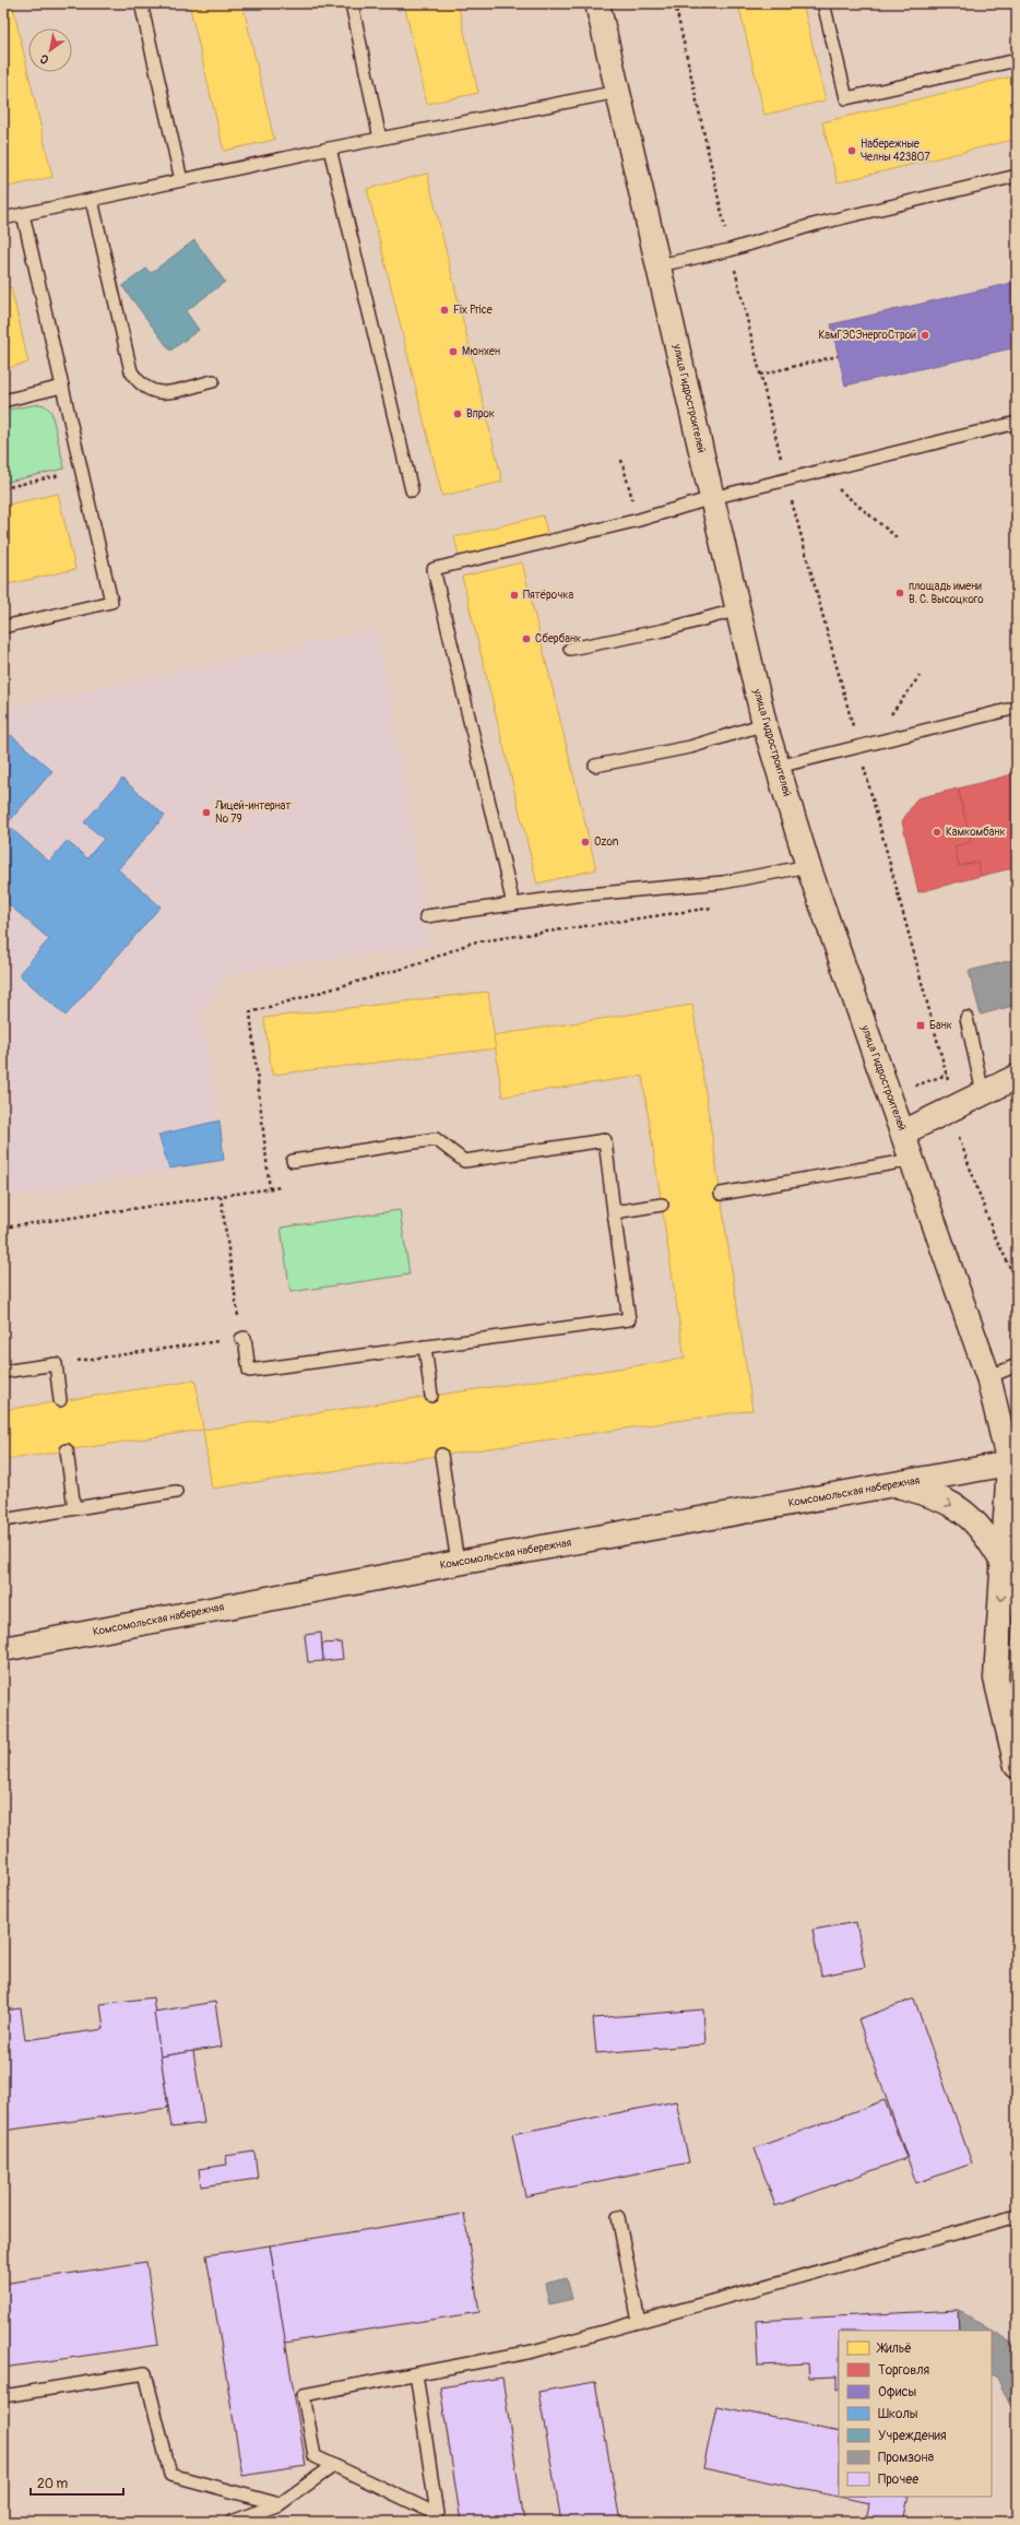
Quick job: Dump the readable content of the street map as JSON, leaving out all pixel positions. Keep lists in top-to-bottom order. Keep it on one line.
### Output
{"streets":{"main road":["улица Гидростроителей","Комсомольская набережная"]},"crossings":[["улица Гидростроителей","Комсомольская набережная"]],"places":{"other":["Набережные Челны 423807","Fix Price","КамГЭСЭнергоСтрой","Мюнхен","Впрок","площадь имени В. С. Высоцкого","Пятёрочка","Сбербанк","Лицей-интернат № 79","Камкомбанк","Ozon"],"transit":["Банк"]},"legend":["Жильё","Торговля","Офисы","Школы","Учреждения","Промзона","Прочее"],"scale_bar":"20 m","north":"bottom left"}
